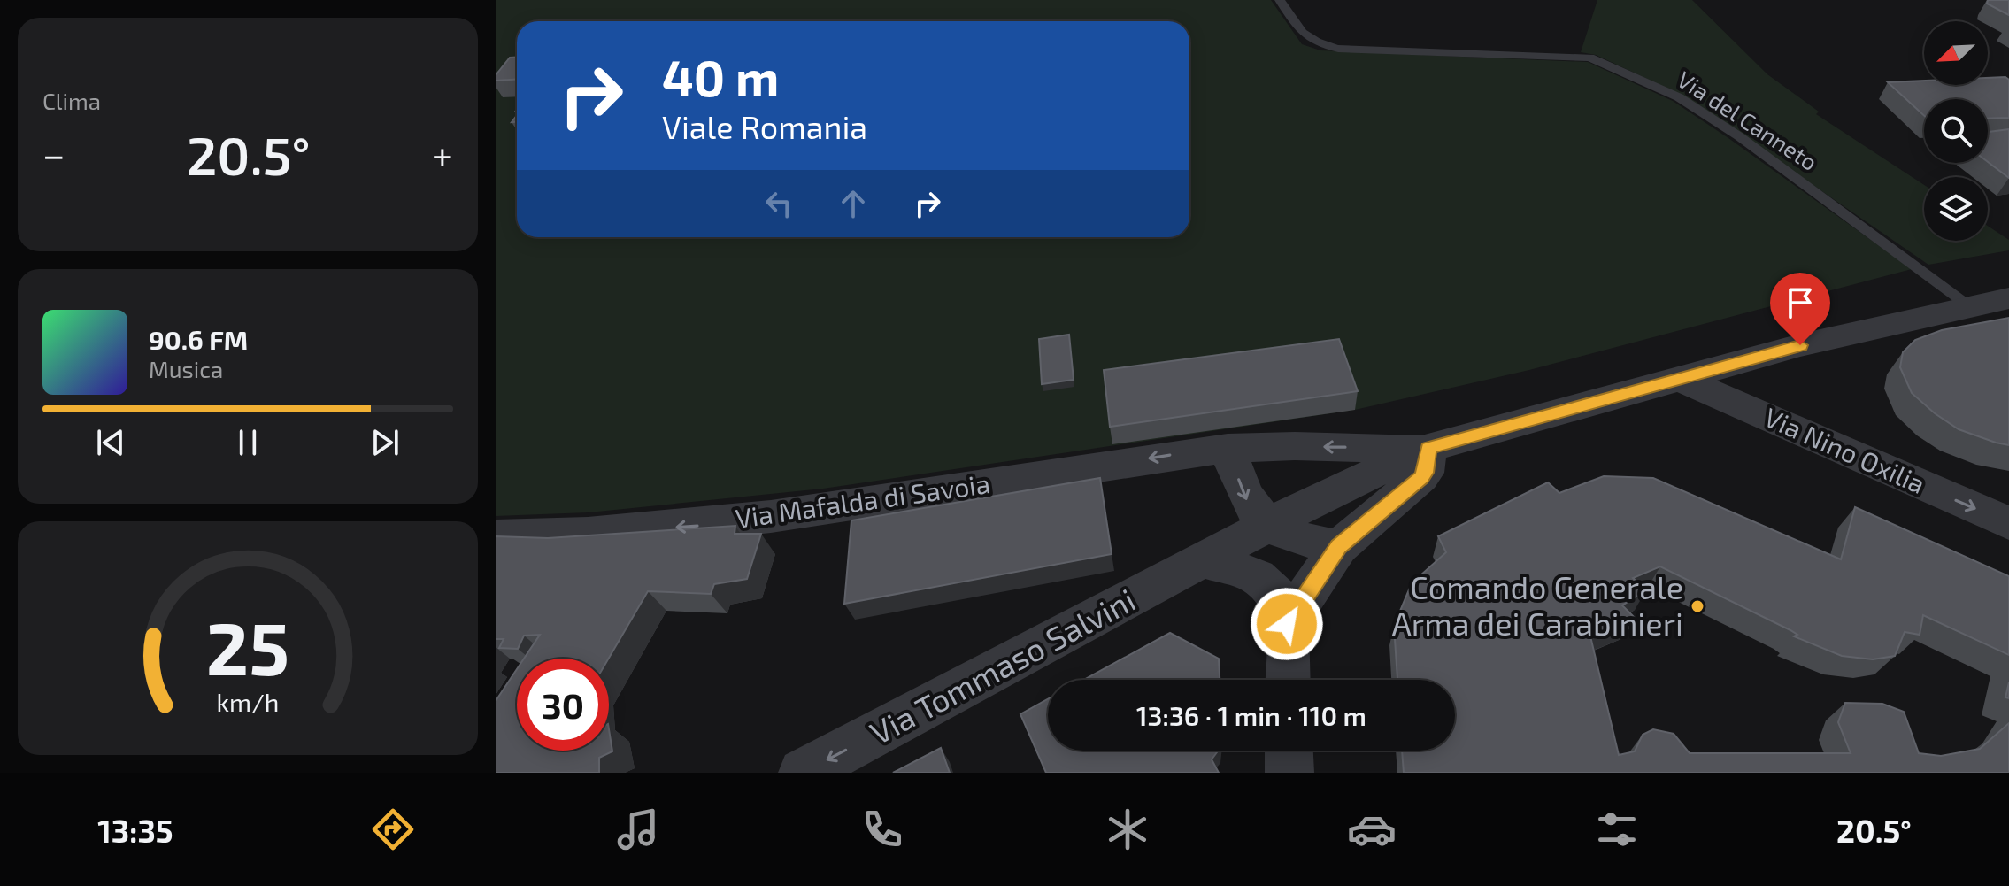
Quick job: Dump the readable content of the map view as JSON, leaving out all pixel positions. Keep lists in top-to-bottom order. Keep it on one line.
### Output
{"streets":{"street":["Via Nino Oxilia","Via Mafalda di Savoia","Via Tommaso Salvini"],"lane":["Via del Canneto"]},"crossings":[["Via Mafalda di Savoia","Via Tommaso Salvini"]],"one_way":["Via Nino Oxilia","Via Mafalda di Savoia","Via Tommaso Salvini"],"places":["Comando Generale Arma dei Carabinieri"],"north":"bottom left","page":{"tile":"Clima","turn":["40 m","Viale Romania"],"heat":["−","20.5°","+"],"song":["90.6 FM","Musica"],"limit":"30","trip":"13:36 · 1 min · 110 m","tabs":["13:35","20.5°"],"gauge":["25","km/h"]}}
